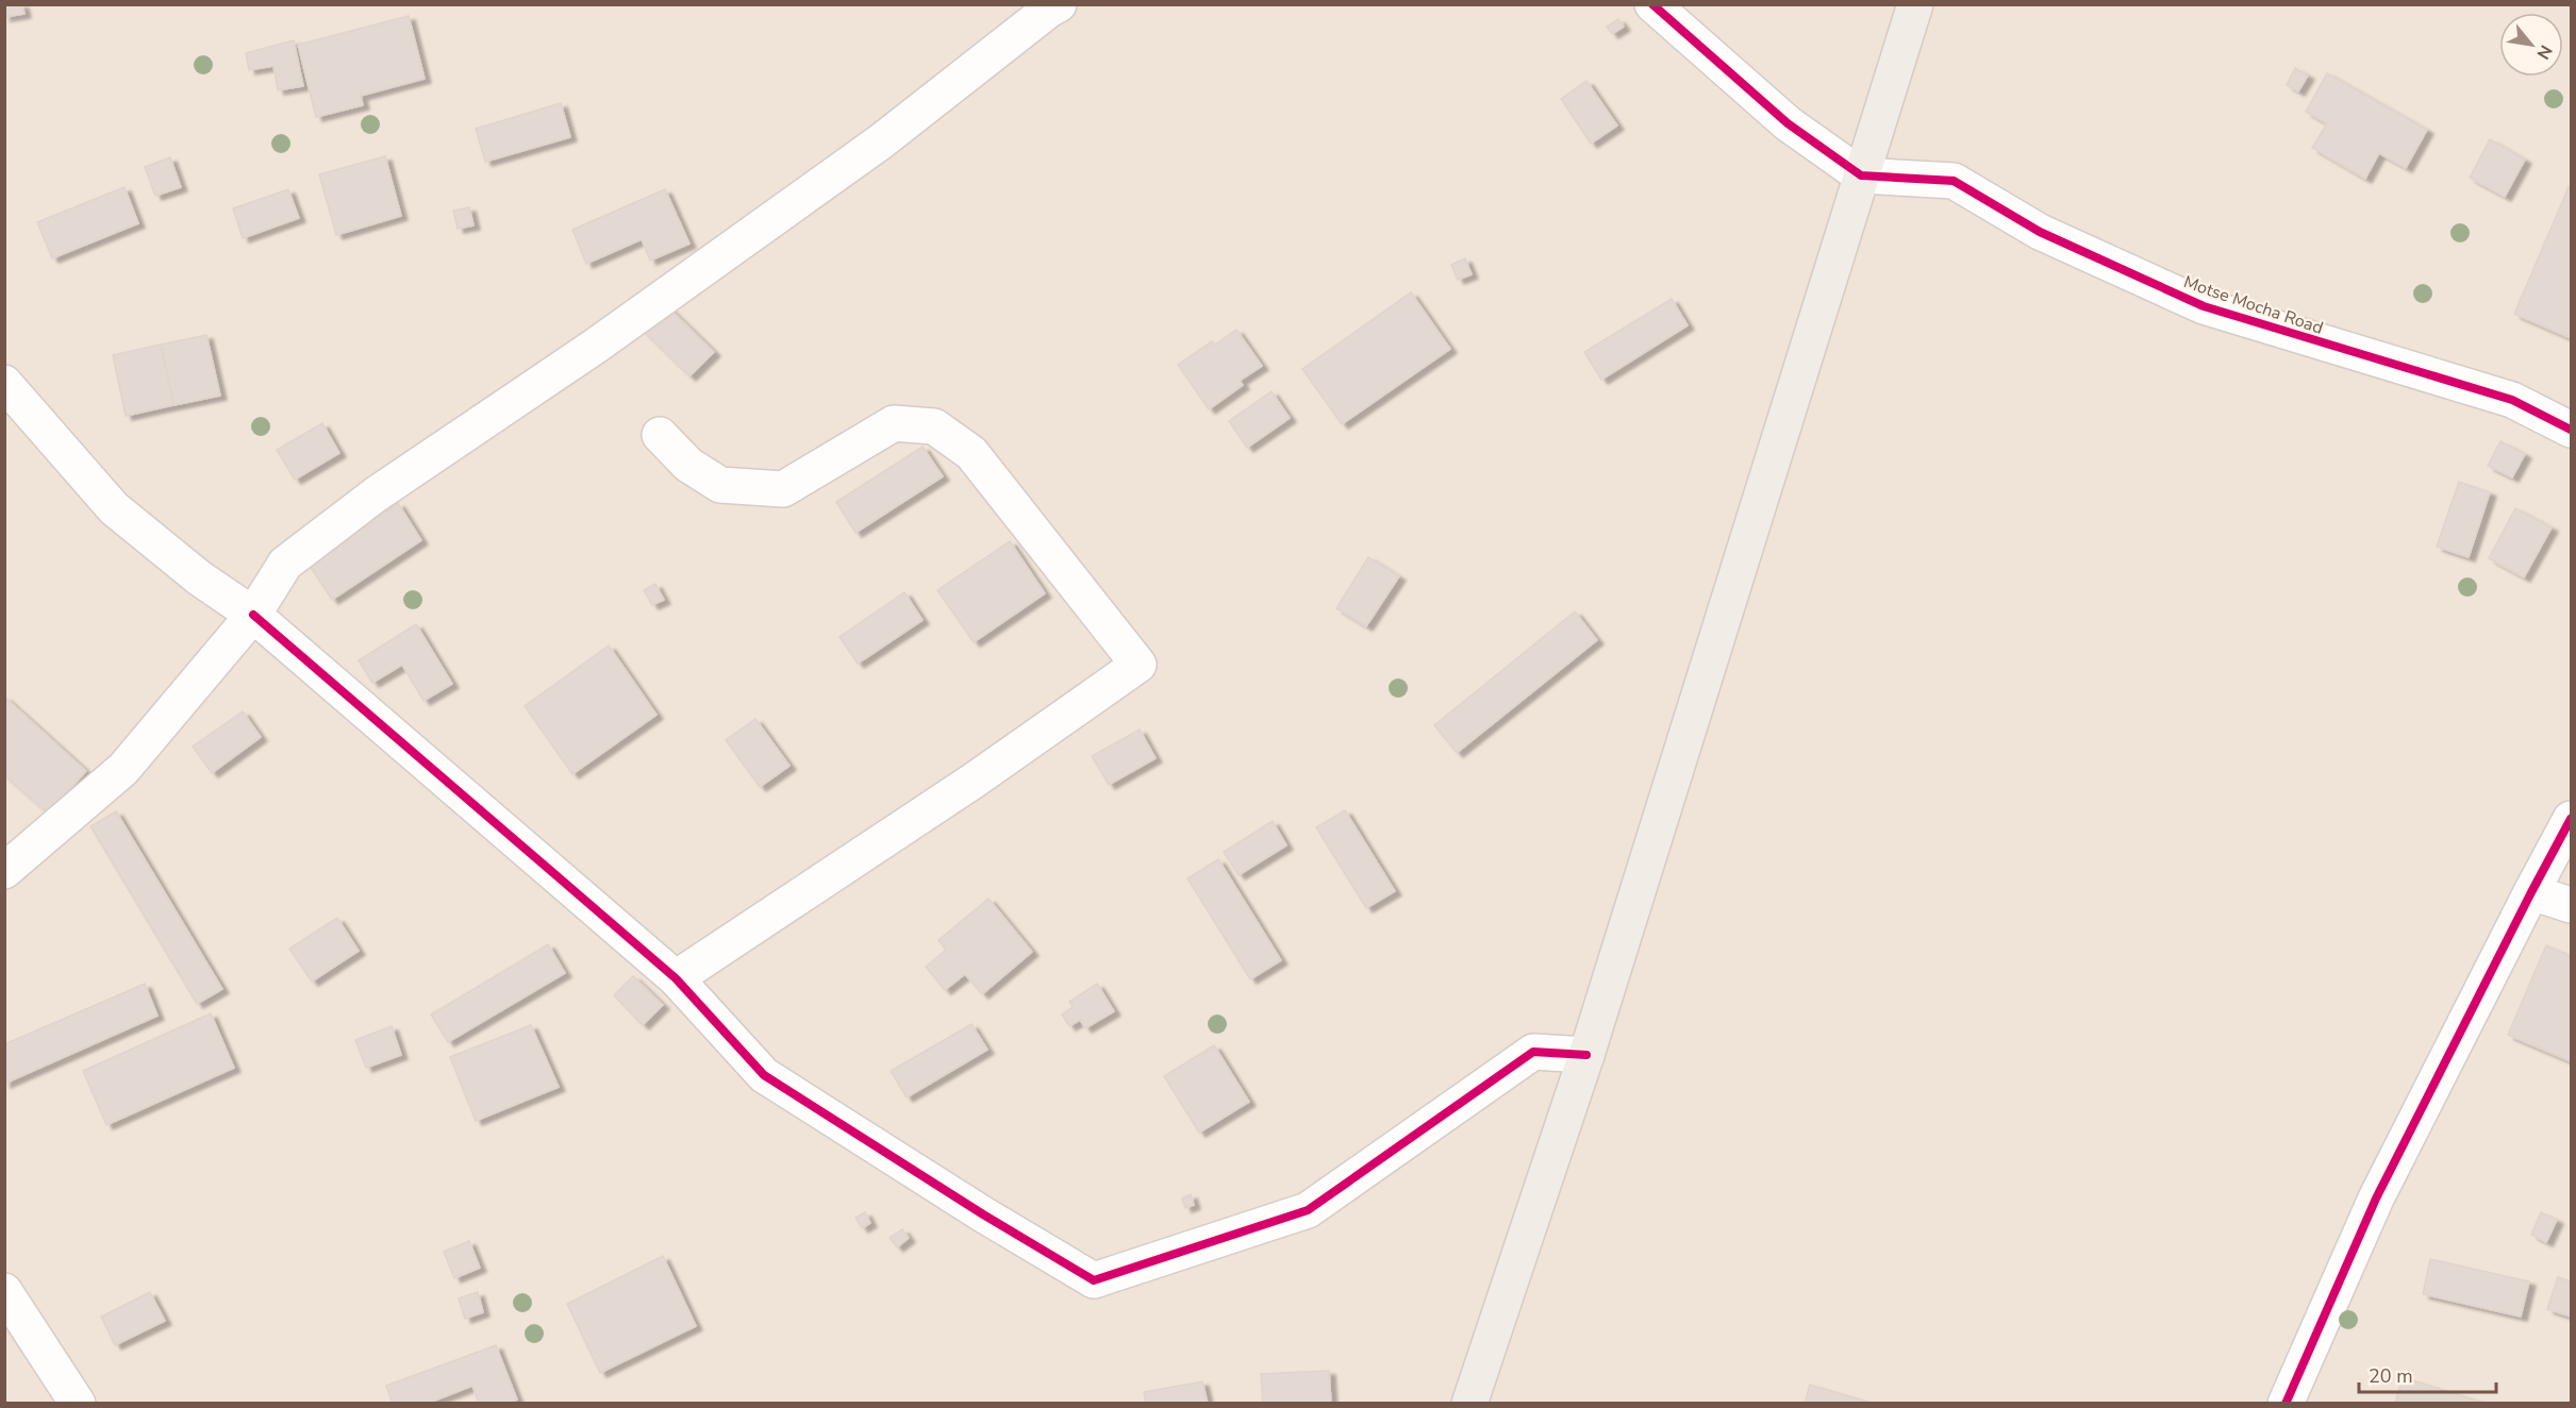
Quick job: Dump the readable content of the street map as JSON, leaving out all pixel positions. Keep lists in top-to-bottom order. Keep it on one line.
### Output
{"streets":{"street":["Motse Mocha Road"]},"scale_bar":"20 m","north":"bottom right"}
